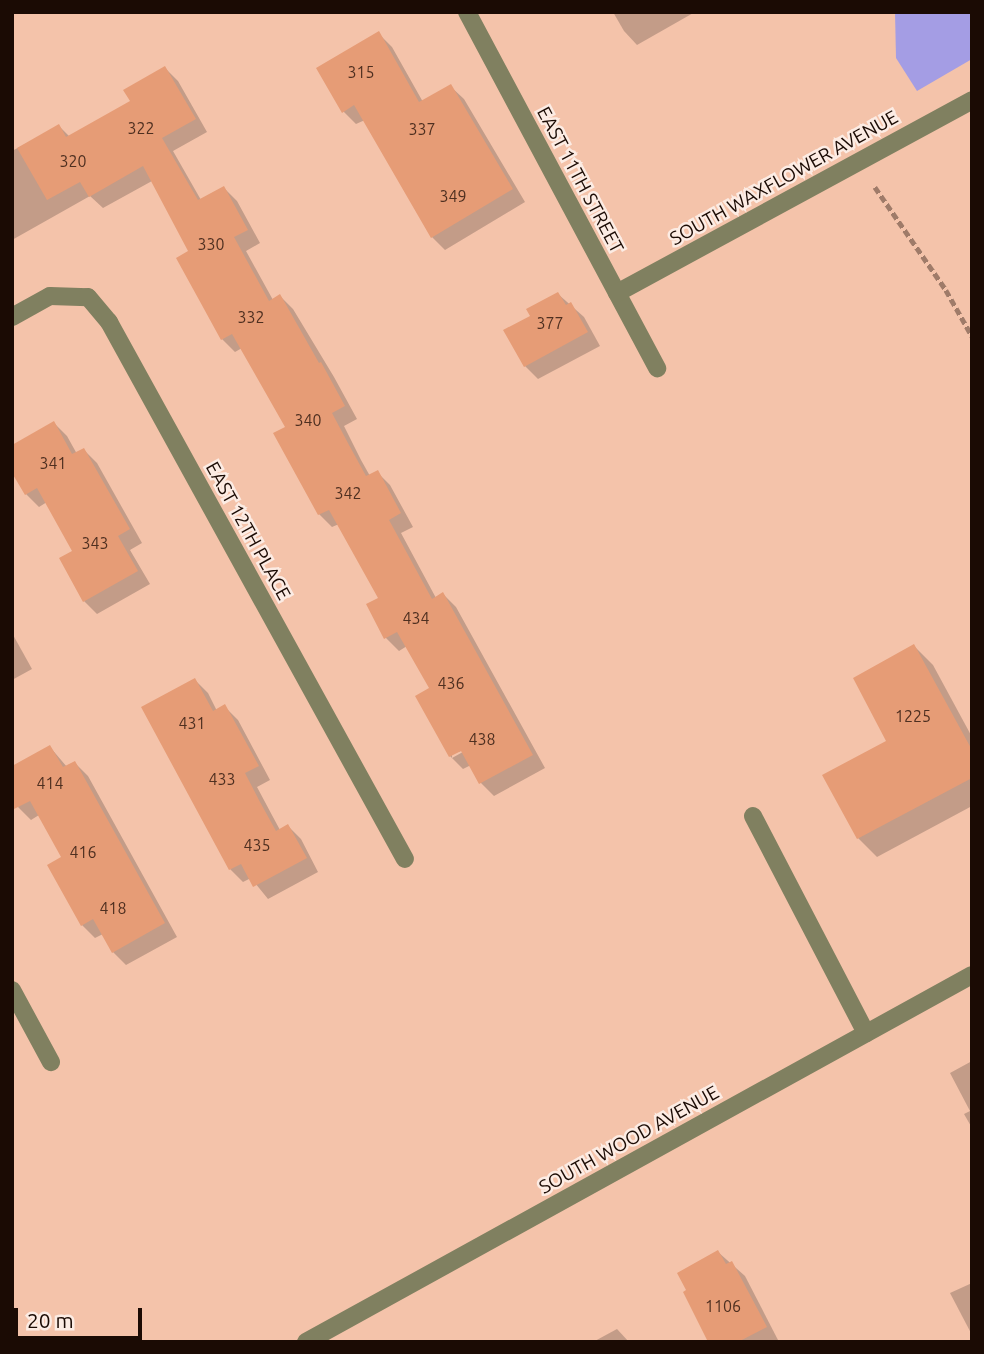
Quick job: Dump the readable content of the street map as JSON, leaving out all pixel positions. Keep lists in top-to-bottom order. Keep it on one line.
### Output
{"streets":{"street":["SOUTH WAXFLOWER AVENUE","EAST 11TH STREET","EAST 12TH PLACE","SOUTH WOOD AVENUE"]},"crossings":[["SOUTH WAXFLOWER AVENUE","EAST 11TH STREET"]],"house_numbers":["315","322","337","320","349","330","332","377","340","341","342","343","434","436","1225","431","438","433","414","435","416","418","1106"],"scale_bar":"20 m"}
